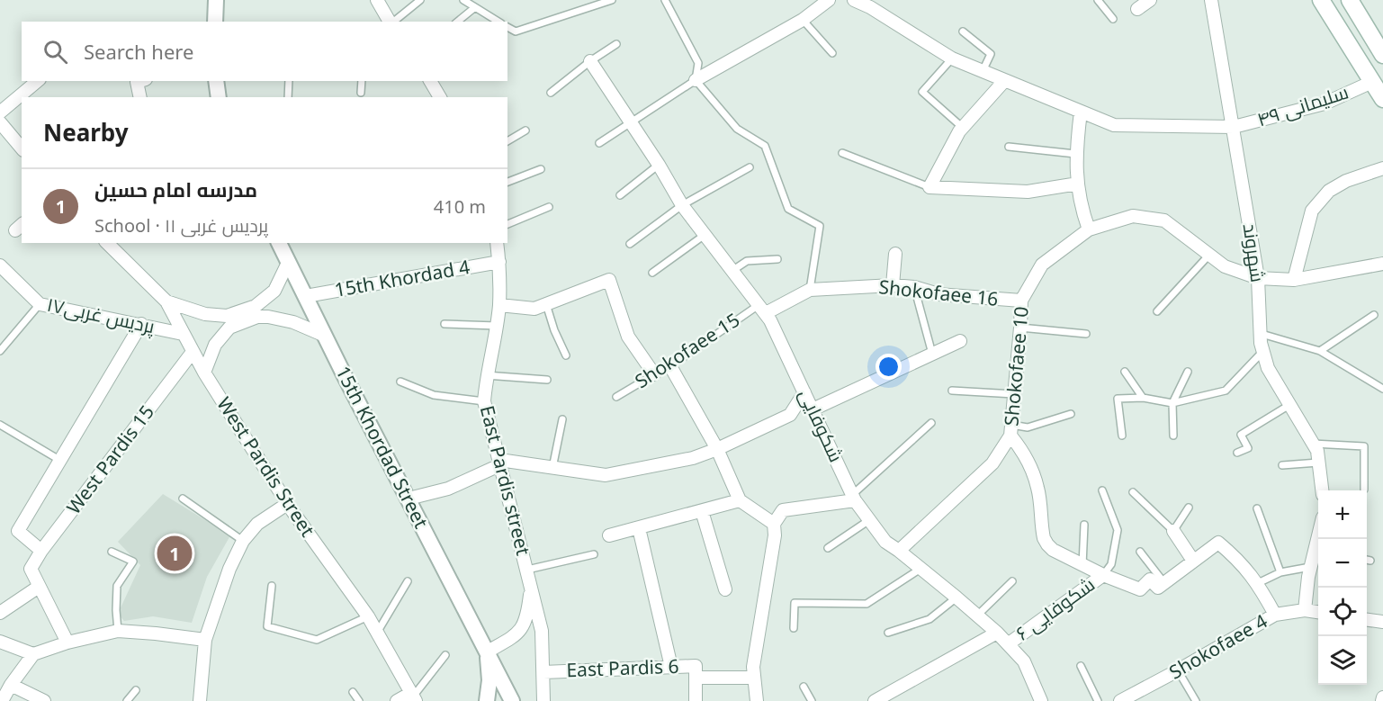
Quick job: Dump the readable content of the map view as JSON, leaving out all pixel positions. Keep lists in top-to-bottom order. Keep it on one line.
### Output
{"streets":{"street":["سلیمانی ۴۹","شهروند","15th Khordad 4","Shokofaee 16","پردیس غربی۱۷","Shokofaee 10","شکوفایی","15th Khordad Street","West Pardis 15","West Pardis Street","East Pardis street","شکوفایی ۶","Shokofaee 4","East Pardis 6"],"lane":["Shokofaee 15"]},"crossings":[["سلیمانی ۴۹","شهروند"],["شهروند","Shokofaee 10"],["15th Khordad 4","15th Khordad Street"],["15th Khordad 4","East Pardis street"],["Shokofaee 16","Shokofaee 15"],["Shokofaee 16","Shokofaee 10"],["Shokofaee 16","شکوفایی"],["پردیس غربی۱۷","West Pardis Street"],["Shokofaee 15","شکوفایی"],["Shokofaee 10","شکوفایی"],["شکوفایی","شکوفایی ۶"],["West Pardis 15","West Pardis Street"]],"page":{"search":"Search here","heading":"Nearby","list":[{"mark":"1","name":"مدرسه امام حسین","note":"School · پردیس غربی ۱۱","value":"410 m"}],"map_buttons":["+","−"],"pins":"1"}}
